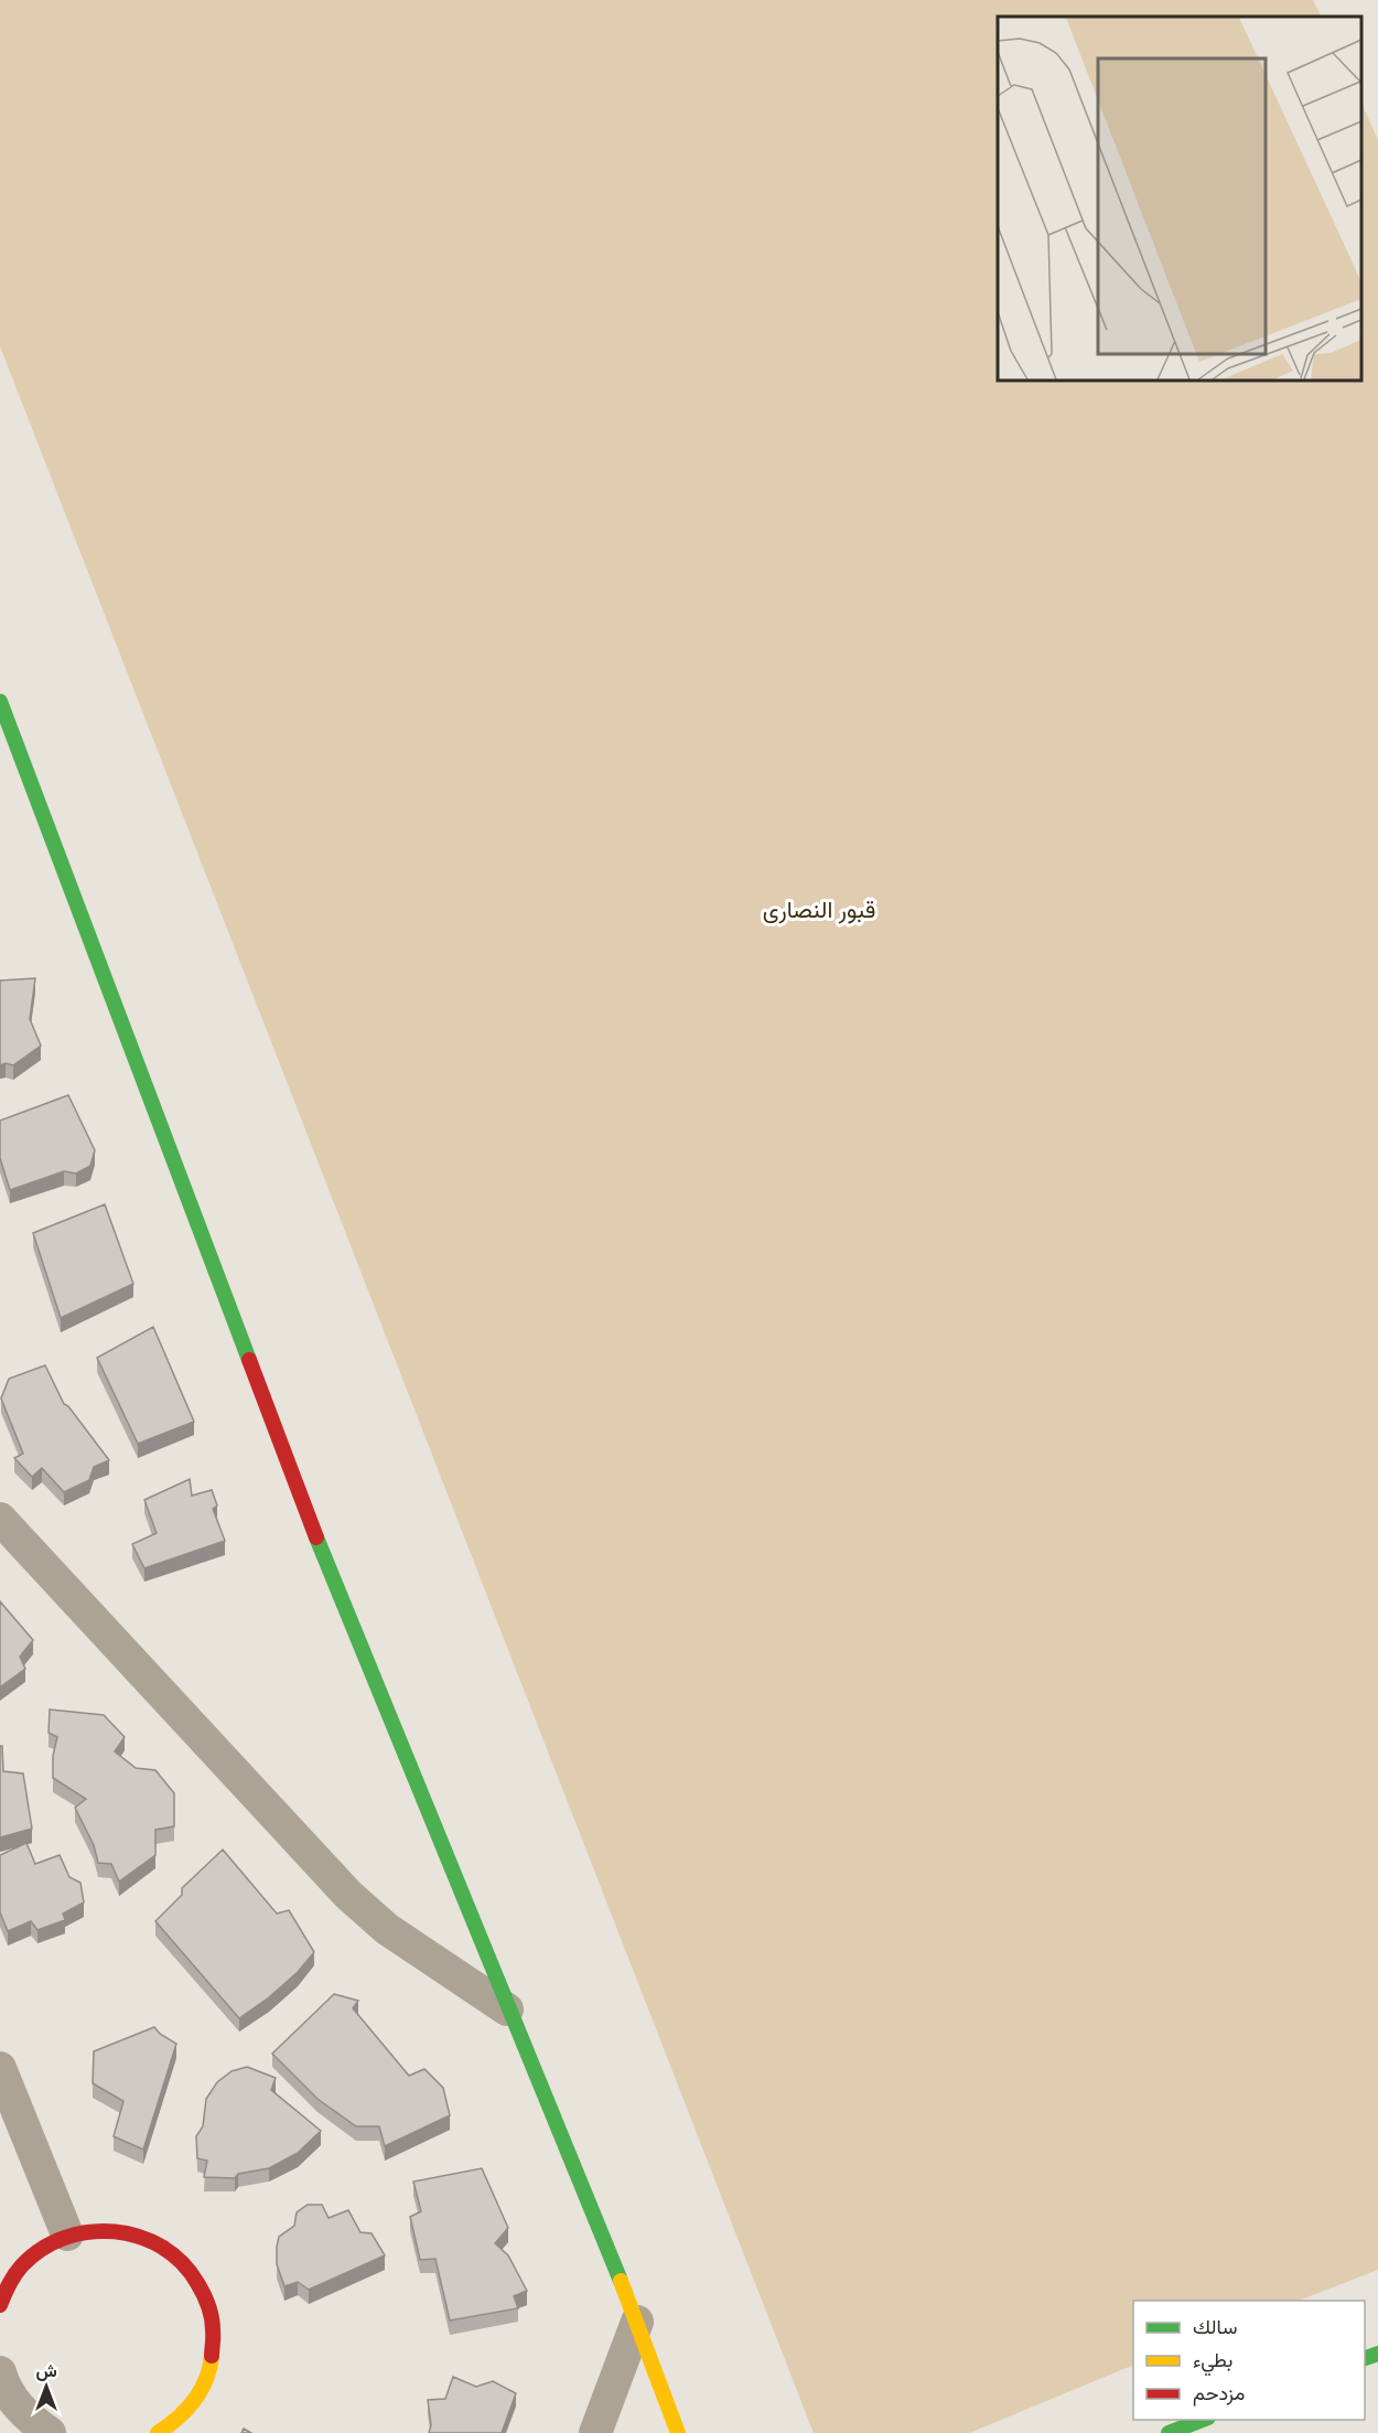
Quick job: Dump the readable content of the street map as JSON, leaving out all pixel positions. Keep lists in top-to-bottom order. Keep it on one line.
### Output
{"parks":["قبور النصارى"],"legend":["سالك","بطيء","مزدحم"],"north":"top"}
